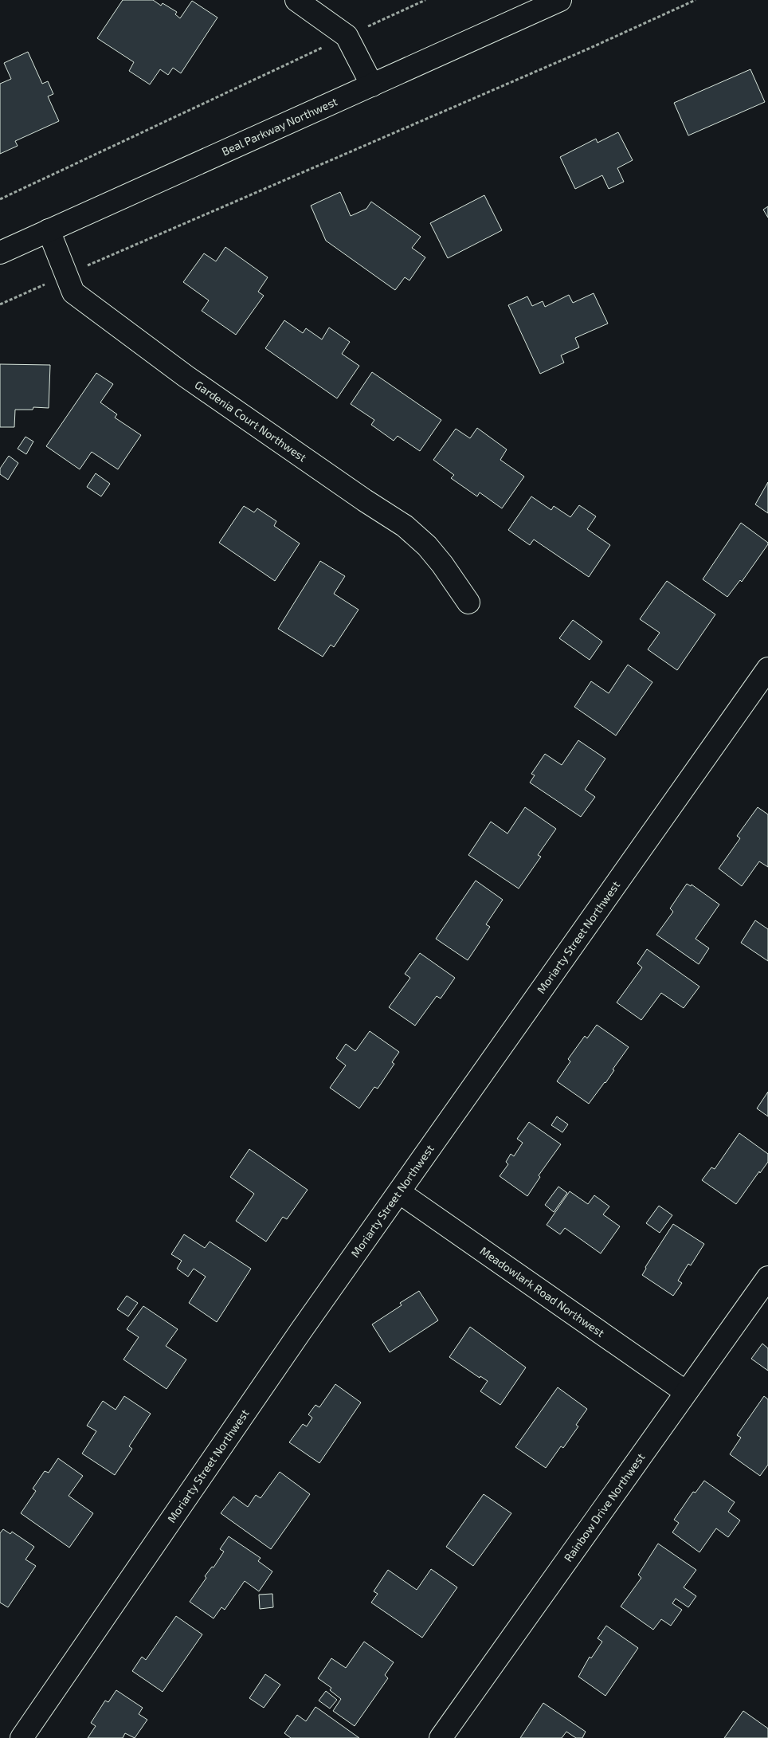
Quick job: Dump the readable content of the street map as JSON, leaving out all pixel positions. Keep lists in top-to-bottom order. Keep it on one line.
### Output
{"streets":{"street":["Beal Parkway Northwest","Gardenia Court Northwest","Moriarty Street Northwest","Meadowlark Road Northwest","Rainbow Drive Northwest"]},"crossings":[["Beal Parkway Northwest","Gardenia Court Northwest"],["Moriarty Street Northwest","Meadowlark Road Northwest"],["Meadowlark Road Northwest","Rainbow Drive Northwest"]]}
